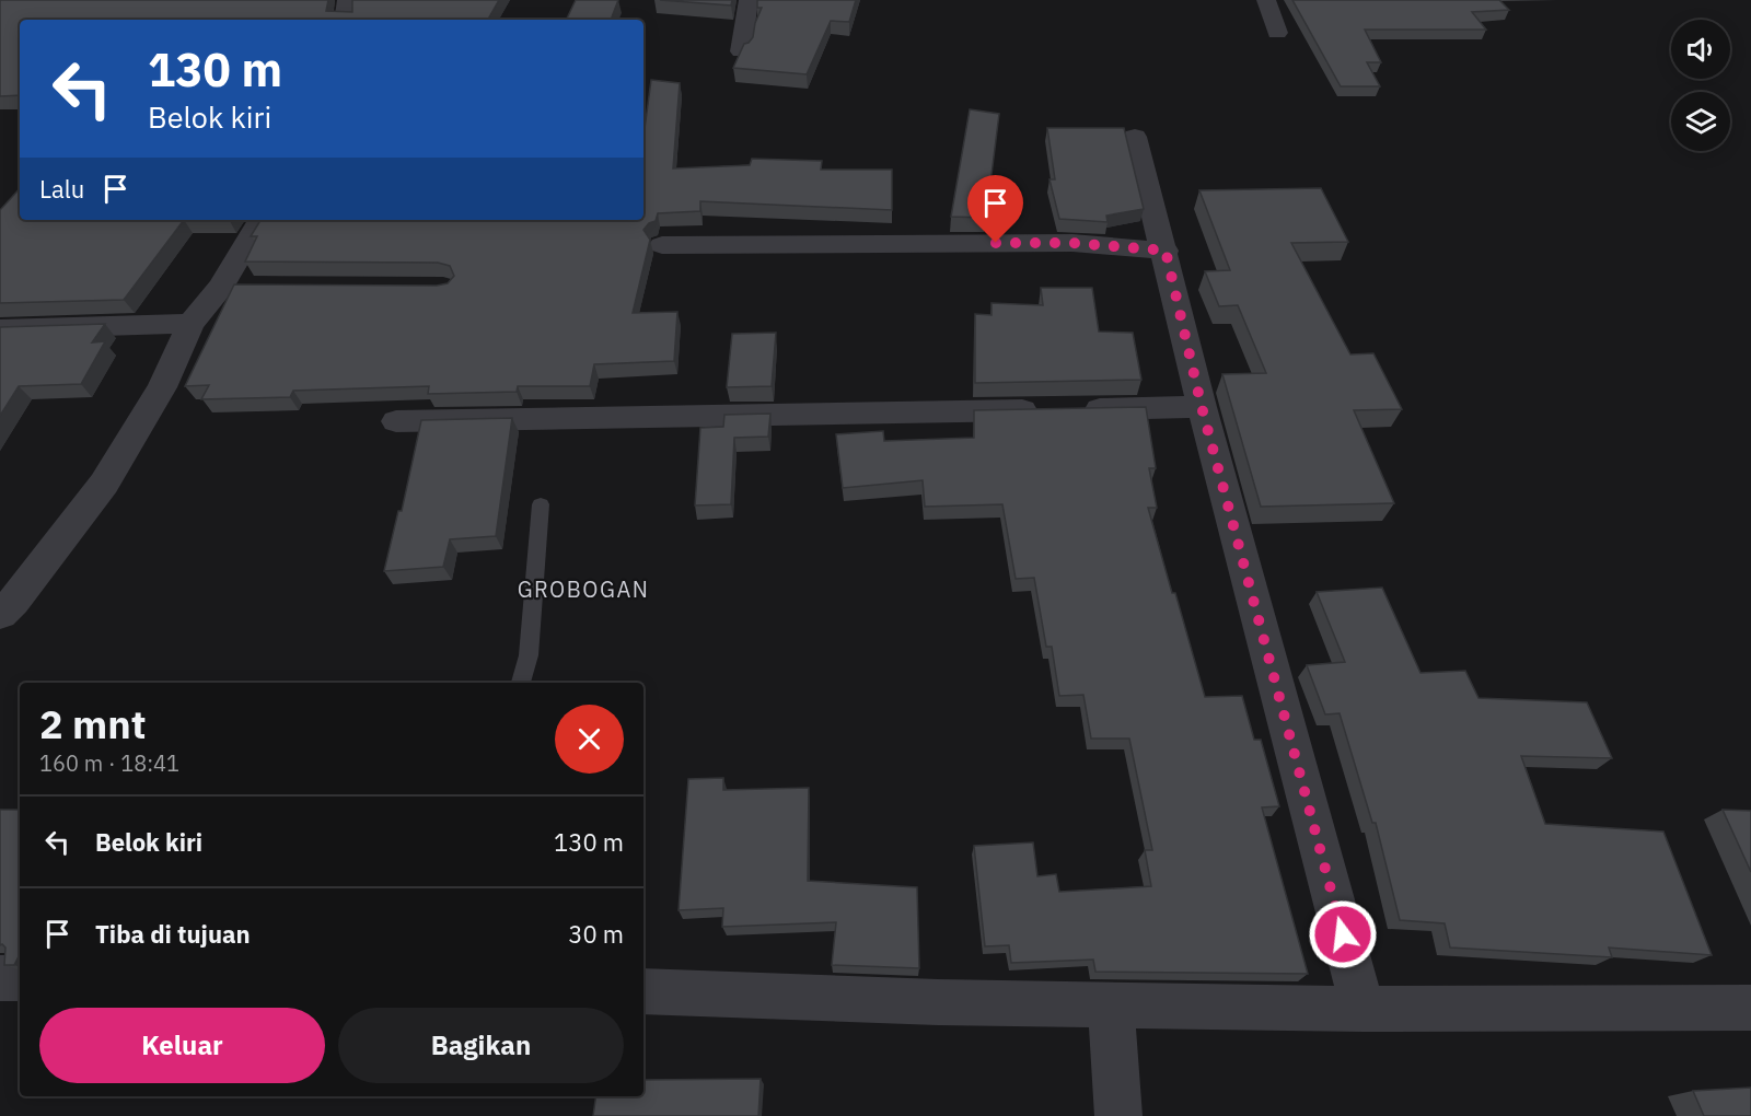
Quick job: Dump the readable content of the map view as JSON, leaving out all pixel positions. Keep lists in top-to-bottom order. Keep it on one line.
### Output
{"districts":["GROBOGAN"],"page":{"turn":["130 m","Belok kiri"],"then":"Lalu","heading":["2 mnt","160 m · 18:41"],"list":[{"name":"Belok kiri","value":"130 m"},{"name":"Tiba di tujuan","value":"30 m"}],"buttons":["Keluar","Bagikan"]}}
